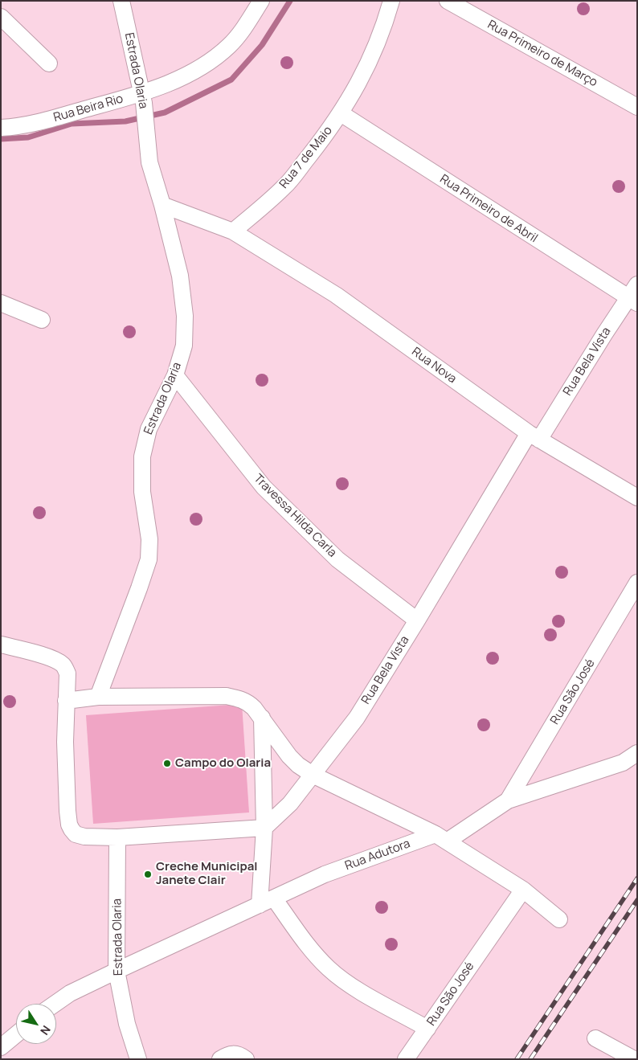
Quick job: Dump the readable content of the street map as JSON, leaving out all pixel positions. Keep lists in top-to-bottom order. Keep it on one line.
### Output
{"streets":{"street":["Rua Primeiro de Março","Estrada Olaria","Rua Beira Rio","Rua 7 de Maio","Rua Primeiro de Abril","Rua Bela Vista","Rua Nova","Travessa Hilda Carla","Rua São José","Rua Adutora"]},"crossings":[["Estrada Olaria","Rua Beira Rio"],["Estrada Olaria","Travessa Hilda Carla"],["Estrada Olaria","Rua Adutora"],["Rua 7 de Maio","Rua Primeiro de Abril"],["Rua 7 de Maio","Rua Nova"],["Rua Primeiro de Abril","Rua Bela Vista"],["Rua Bela Vista","Rua Nova"],["Rua Bela Vista","Travessa Hilda Carla"],["Rua São José","Rua Adutora"]],"places":["Campo do Olaria","Creche Municipal Janete Clair"],"north":"bottom right"}
